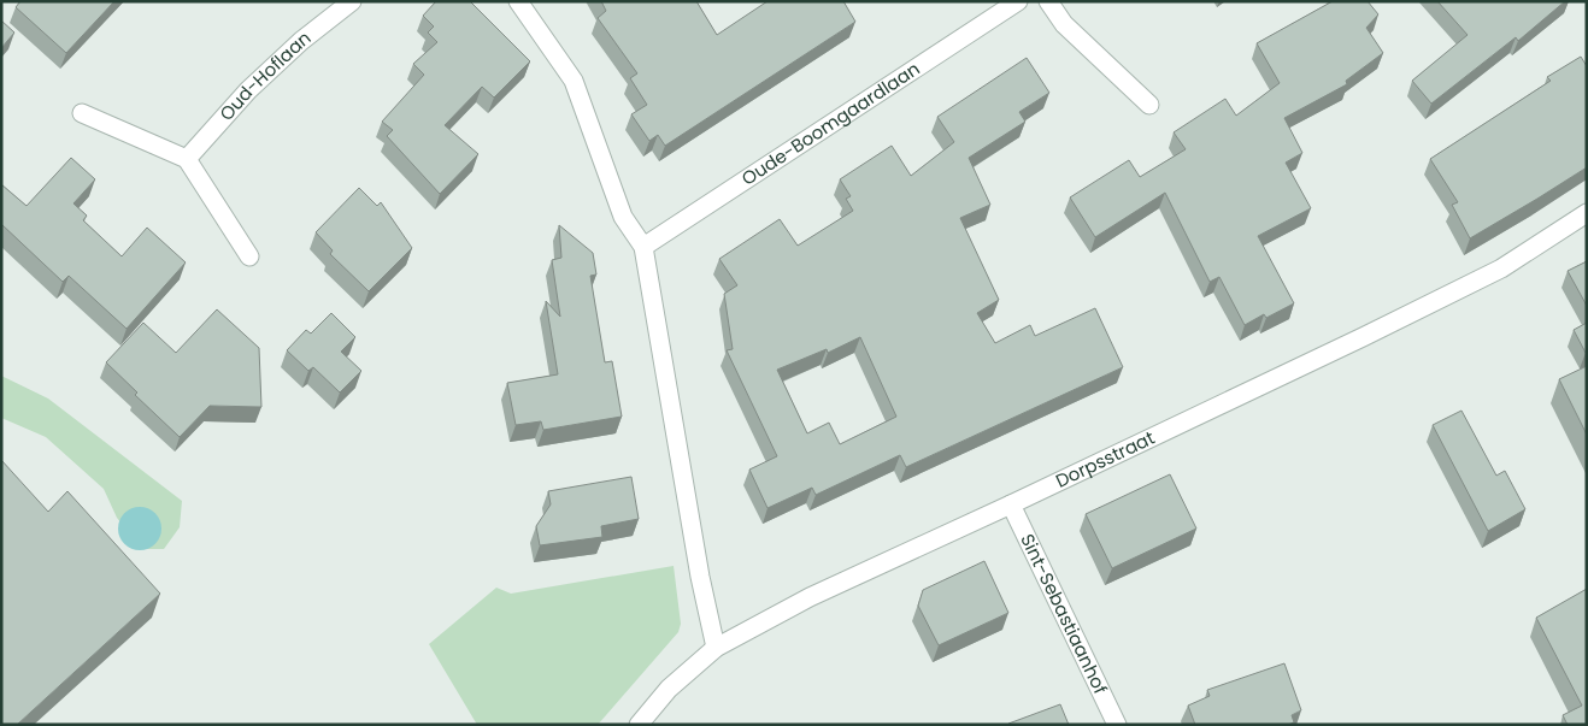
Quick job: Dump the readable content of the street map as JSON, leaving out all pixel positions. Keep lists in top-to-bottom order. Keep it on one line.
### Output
{"streets":{"street":["Oud-Hoflaan","Oude-Boomgaardlaan","Dorpsstraat","Sint-Sebastiaanhof"]},"crossings":[["Dorpsstraat","Sint-Sebastiaanhof"]]}
